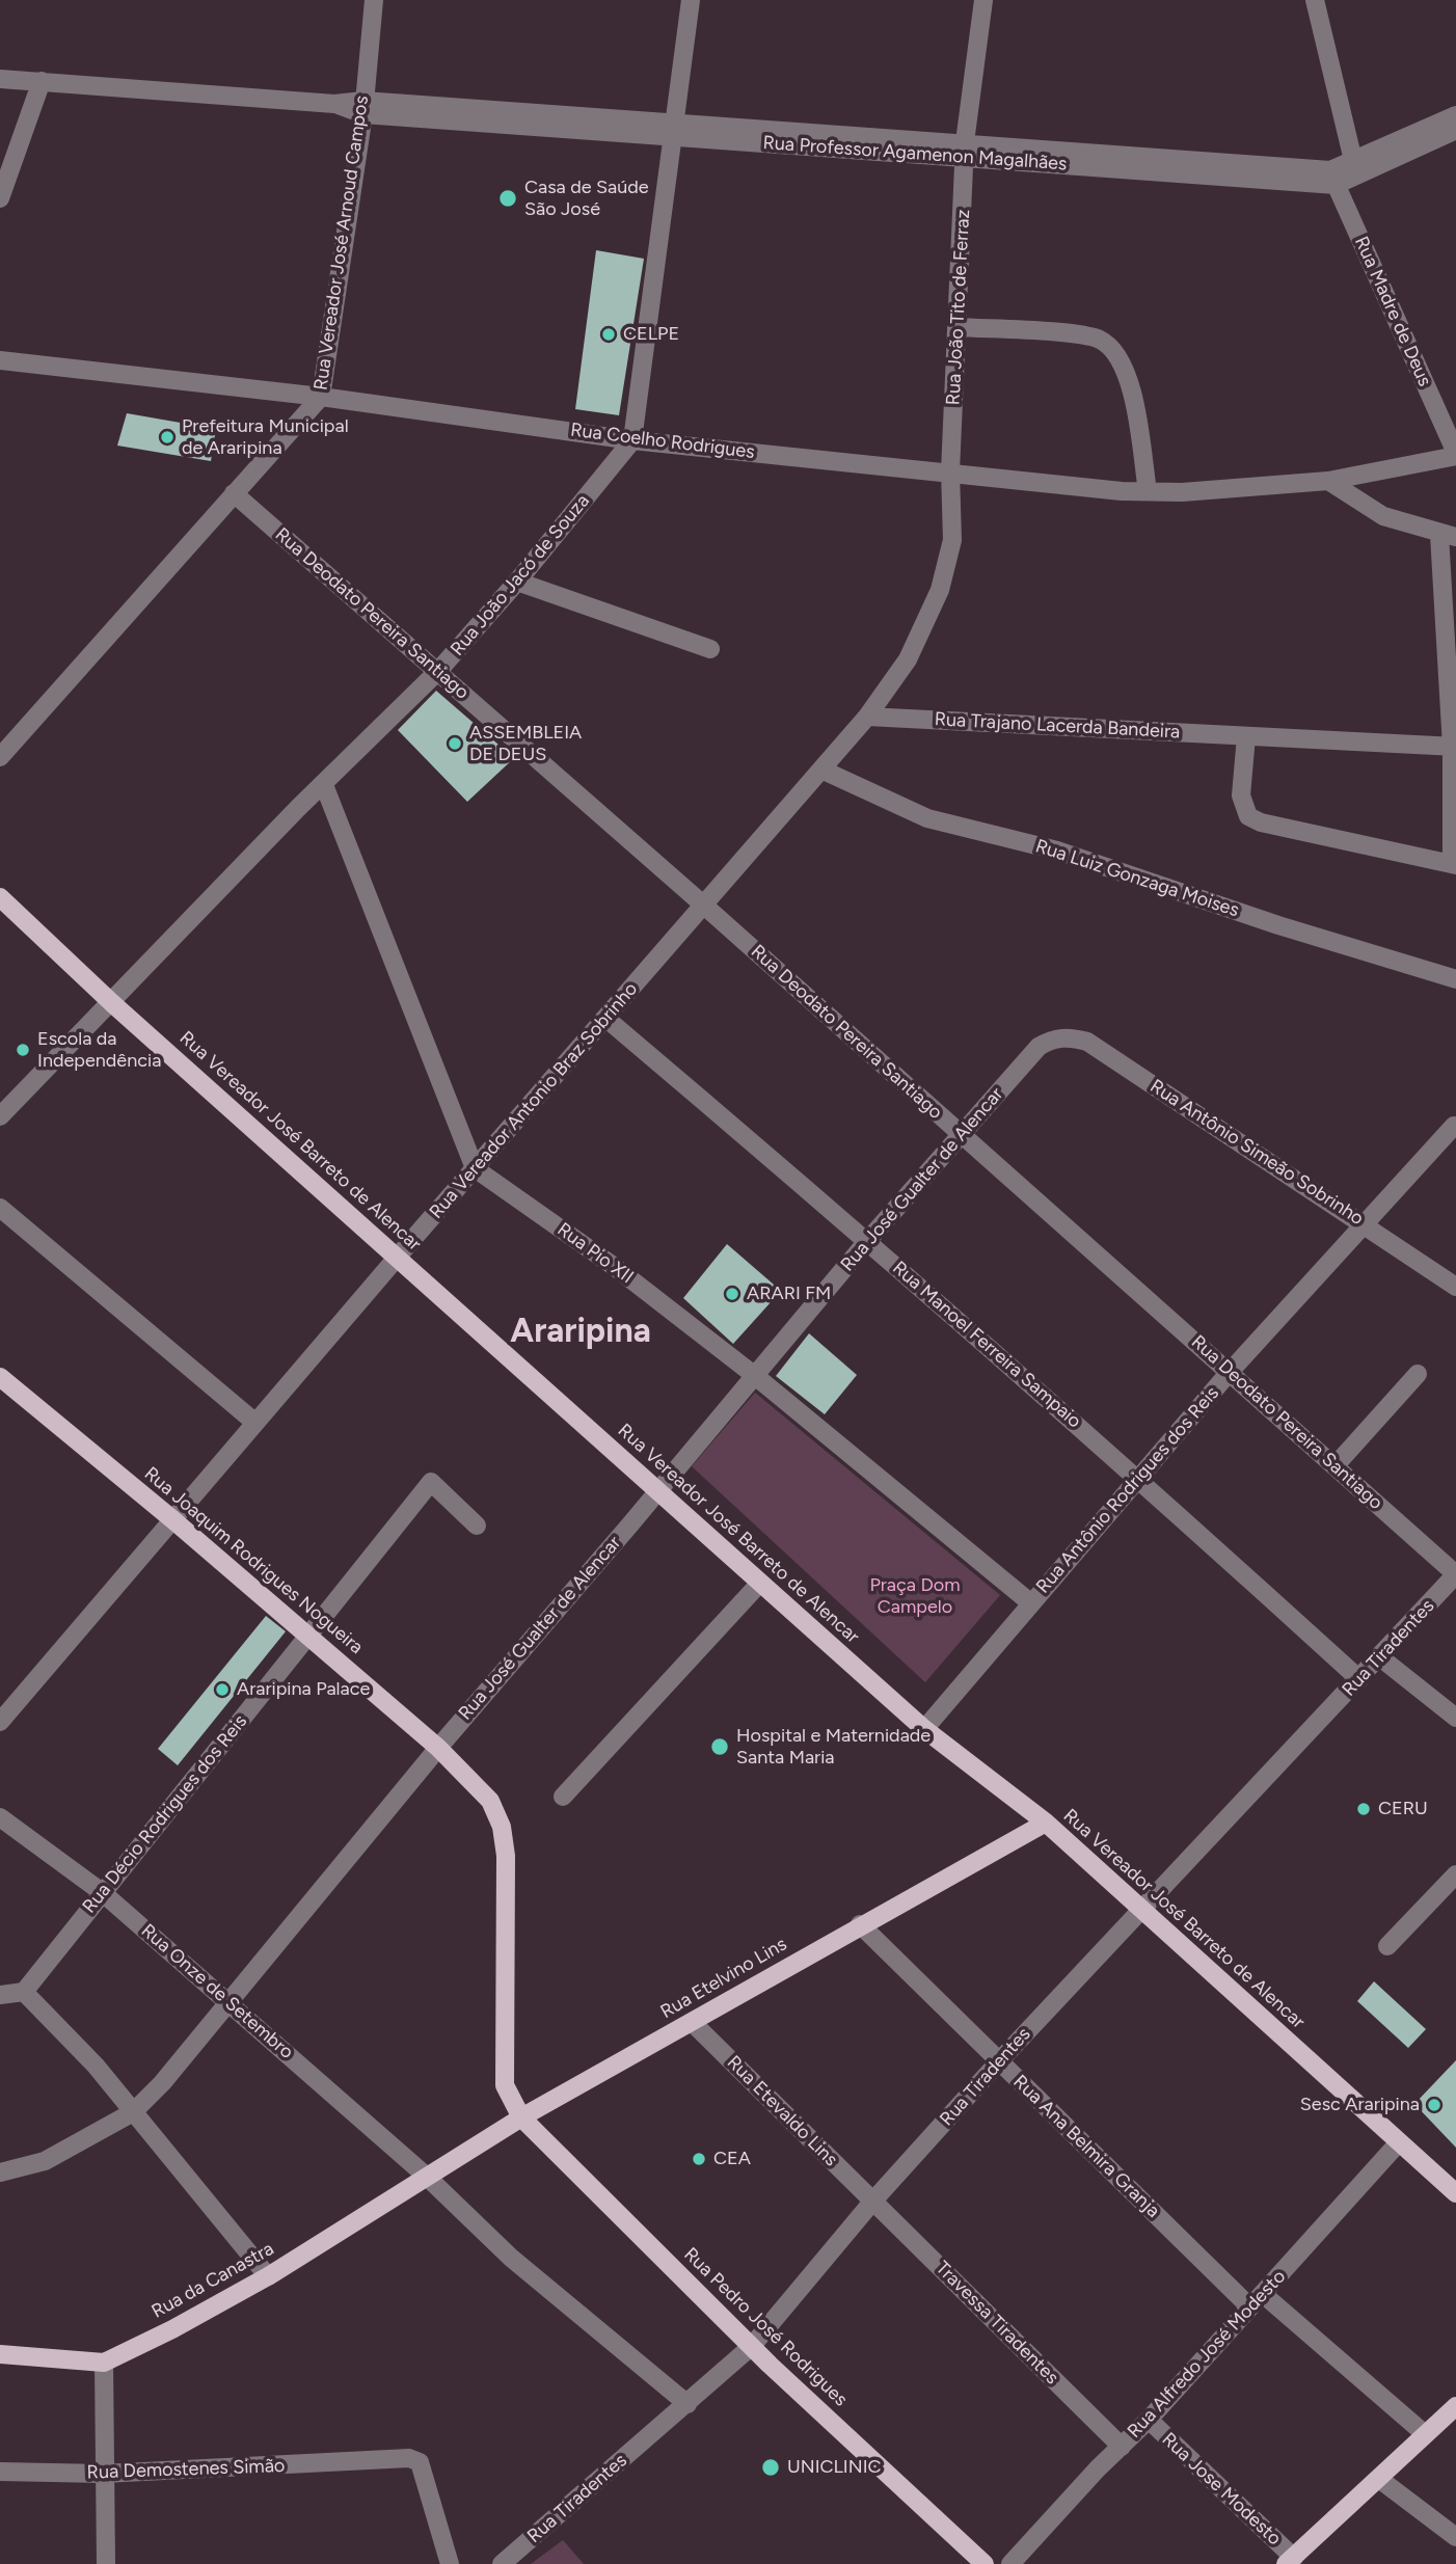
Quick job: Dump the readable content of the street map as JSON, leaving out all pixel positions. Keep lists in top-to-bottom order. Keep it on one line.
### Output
{"streets":{"main road":["Rua Vereador José Barreto de Alencar","Rua Joaquim Rodrigues Nogueira","Rua Etelvino Lins","Rua da Canastra","Rua Pedro José Rodrigues"],"street":["Rua Professor Agamenon Magalhães","Rua Vereador José Arnoud Campos","Rua João Tito de Ferraz","Rua Madre de Deus","Rua Coelho Rodrigues","Rua João Jacó de Souza","Rua Deodato Pereira Santiago","Rua Trajano Lacerda Bandeira","Rua Luiz Gonzaga Moises","Rua Vereador Antonio Braz Sobrinho","Rua Antônio Simeão Sobrinho","Rua José Gualter de Alencar","Rua Pio XII","Rua Manoel Ferreira Sampaio","Rua Antônio Rodrigues dos Reis","Rua Tiradentes","Rua Décio Rodrigues dos Reis","Rua Onze de Setembro","Rua Etevaldo Lins","Rua Ana Belmira Granja","Travessa Tiradentes","Rua Alfredo José Modesto","Rua Demostenes Simão","Rua Jose Modesto"]},"crossings":[["Rua Professor Agamenon Magalhães","Rua Vereador José Arnoud Campos"],["Rua Professor Agamenon Magalhães","Rua João Tito de Ferraz"],["Rua Professor Agamenon Magalhães","Rua Madre de Deus"],["Rua Vereador José Arnoud Campos","Rua Coelho Rodrigues"],["Rua Vereador José Arnoud Campos","Rua Deodato Pereira Santiago"],["Rua João Tito de Ferraz","Rua Coelho Rodrigues"],["Rua João Tito de Ferraz","Rua Vereador Antonio Braz Sobrinho"],["Rua Madre de Deus","Rua Coelho Rodrigues"],["Rua Coelho Rodrigues","Rua João Jacó de Souza"],["Rua Coelho Rodrigues","Rua Vereador Antonio Braz Sobrinho"],["Rua João Jacó de Souza","Rua Deodato Pereira Santiago"],["Rua João Jacó de Souza","Rua Vereador José Barreto de Alencar"],["Rua Deodato Pereira Santiago","Rua Vereador Antonio Braz Sobrinho"],["Rua Deodato Pereira Santiago","Rua José Gualter de Alencar"],["Rua Deodato Pereira Santiago","Rua Antônio Rodrigues dos Reis"],["Rua Deodato Pereira Santiago","Rua Tiradentes"],["Rua Trajano Lacerda Bandeira","Rua Vereador Antonio Braz Sobrinho"],["Rua Luiz Gonzaga Moises","Rua Vereador Antonio Braz Sobrinho"],["Rua Vereador Antonio Braz Sobrinho","Rua Vereador José Barreto de Alencar"],["Rua Vereador Antonio Braz Sobrinho","Rua Pio XII"],["Rua Vereador Antonio Braz Sobrinho","Rua Manoel Ferreira Sampaio"],["Rua Vereador Antonio Braz Sobrinho","Rua Joaquim Rodrigues Nogueira"],["Rua Vereador José Barreto de Alencar","Rua José Gualter de Alencar"],["Rua Vereador José Barreto de Alencar","Rua Antônio Rodrigues dos Reis"],["Rua Vereador José Barreto de Alencar","Rua Tiradentes"],["Rua Vereador José Barreto de Alencar","Rua Etelvino Lins"],["Rua Vereador José Barreto de Alencar","Rua Alfredo José Modesto"],["Rua Antônio Simeão Sobrinho","Rua José Gualter de Alencar"],["Rua Antônio Simeão Sobrinho","Rua Antônio Rodrigues dos Reis"],["Rua José Gualter de Alencar","Rua Pio XII"],["Rua José Gualter de Alencar","Rua Manoel Ferreira Sampaio"],["Rua José Gualter de Alencar","Rua Joaquim Rodrigues Nogueira"],["Rua José Gualter de Alencar","Rua Onze de Setembro"],["Rua Pio XII","Rua Antônio Rodrigues dos Reis"],["Rua Manoel Ferreira Sampaio","Rua Antônio Rodrigues dos Reis"],["Rua Manoel Ferreira Sampaio","Rua Tiradentes"],["Rua Joaquim Rodrigues Nogueira","Rua Décio Rodrigues dos Reis"],["Rua Joaquim Rodrigues Nogueira","Rua Etelvino Lins"],["Rua Joaquim Rodrigues Nogueira","Rua Pedro José Rodrigues"],["Rua Tiradentes","Rua Onze de Setembro"],["Rua Tiradentes","Rua Etevaldo Lins"],["Rua Tiradentes","Rua Ana Belmira Granja"],["Rua Tiradentes","Travessa Tiradentes"],["Rua Tiradentes","Rua Pedro José Rodrigues"],["Rua Décio Rodrigues dos Reis","Rua Onze de Setembro"],["Rua Etelvino Lins","Rua Onze de Setembro"],["Rua Etelvino Lins","Rua Etevaldo Lins"],["Rua Etelvino Lins","Rua Ana Belmira Granja"],["Rua Etelvino Lins","Rua da Canastra"],["Rua Etelvino Lins","Rua Pedro José Rodrigues"],["Rua Onze de Setembro","Rua da Canastra"],["Rua Etevaldo Lins","Travessa Tiradentes"],["Rua Ana Belmira Granja","Rua Alfredo José Modesto"],["Travessa Tiradentes","Rua Alfredo José Modesto"],["Rua Alfredo José Modesto","Rua Jose Modesto"]],"districts":["Araripina"],"parks":["Praça Dom Campelo"],"places":["Casa de Saúde São José","CELPE","Prefeitura Municipal de Araripina","ASSEMBLEIA DE DEUS","Escola da Independência","ARARI FM","Araripina Palace","Hospital e Maternidade Santa Maria","CERU","Sesc Araripina","CEA","UNICLINIC"]}
